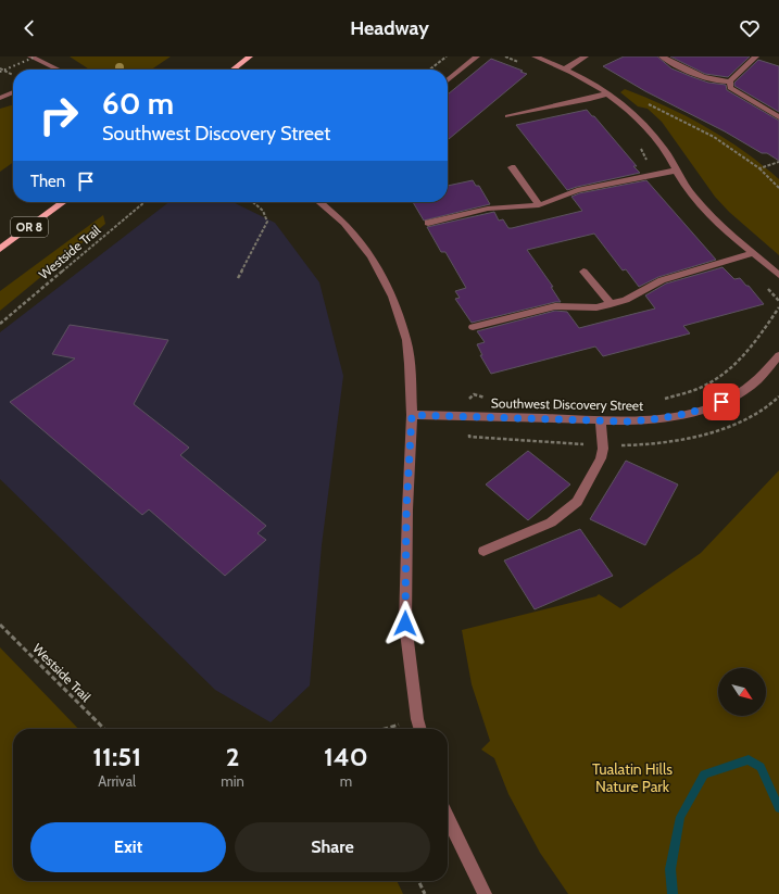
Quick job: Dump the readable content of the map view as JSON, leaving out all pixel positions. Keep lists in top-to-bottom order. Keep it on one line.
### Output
{"streets":{"main road":["OR 8"],"street":["Southwest Discovery Street"],"path":["Westside Trail"]},"parks":["Tualatin Hills Nature Park"],"north":"bottom right","page":{"header":"Headway","turn":["60 m","Southwest Discovery Street"],"then":"Then","eta":["11:51","Arrival","2","min","140","m"],"buttons":["Exit","Share"]}}
